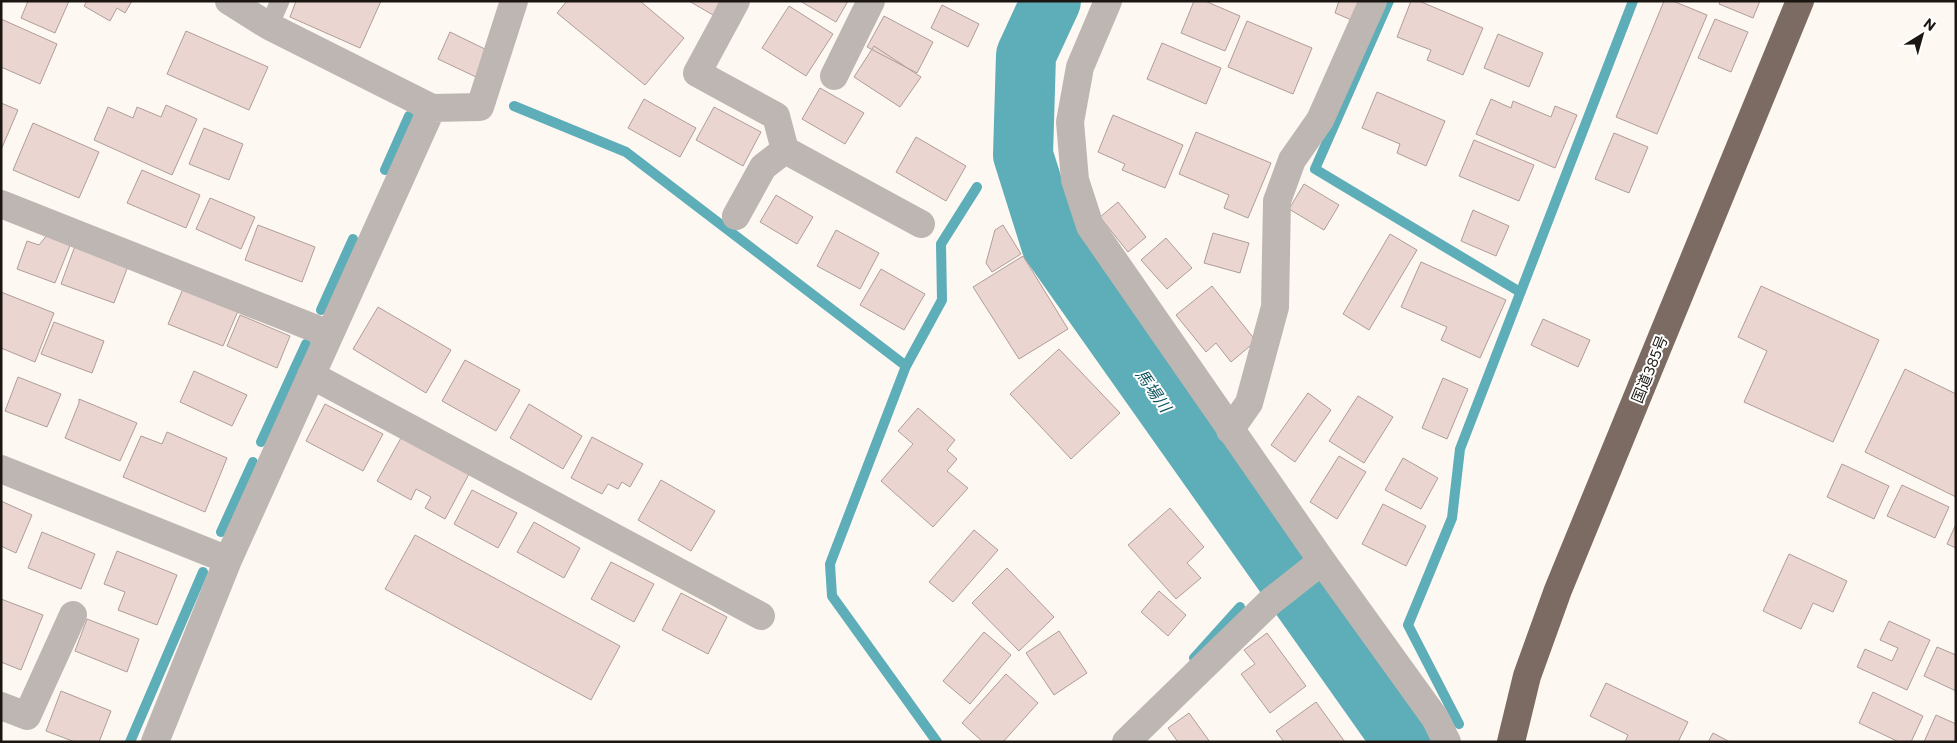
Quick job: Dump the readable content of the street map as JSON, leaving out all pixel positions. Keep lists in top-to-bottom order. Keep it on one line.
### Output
{"streets":{"highway":["国道385号"]},"water":["馬場川"],"north":"top right"}
